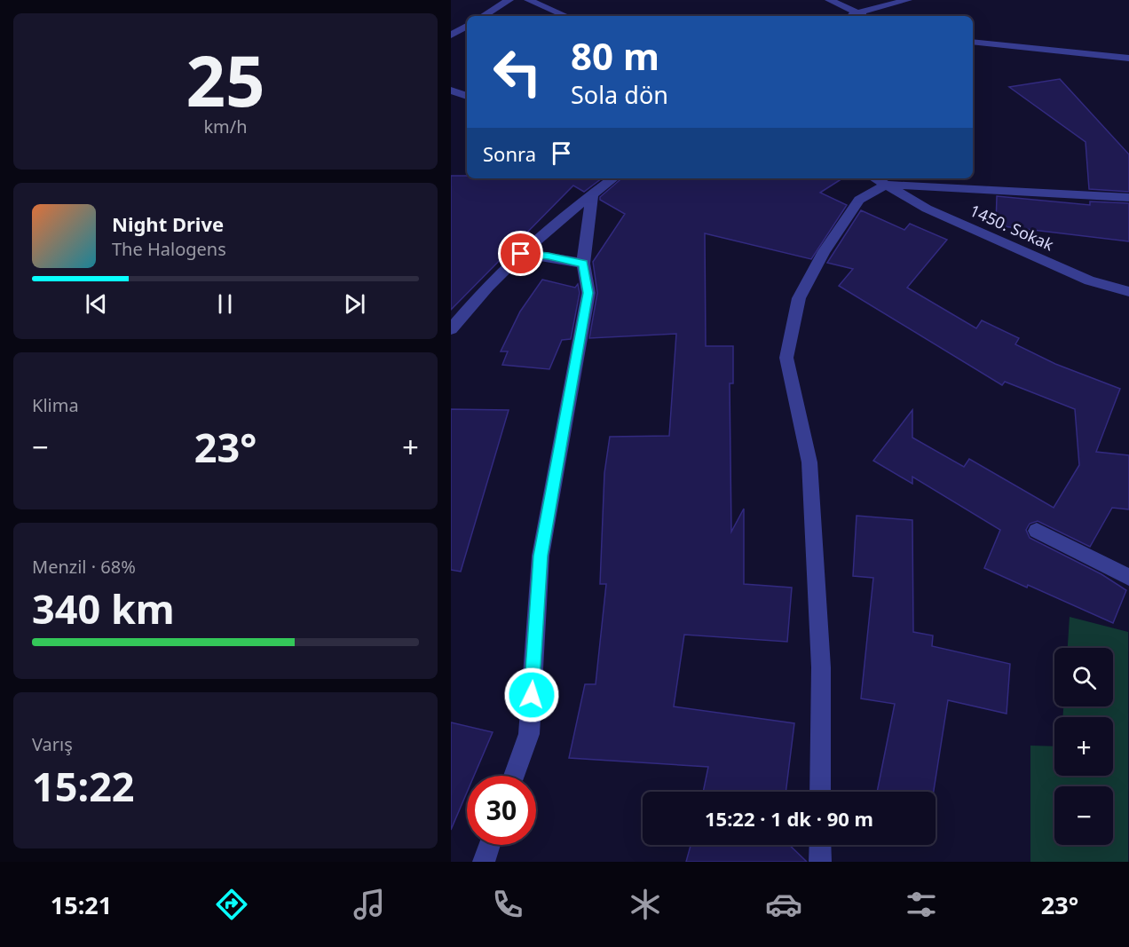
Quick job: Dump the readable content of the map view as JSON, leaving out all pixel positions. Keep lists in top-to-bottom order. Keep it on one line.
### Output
{"streets":{"street":["1450. Sokak"]},"page":{"tile":[["25","km/h"],"Klima",["Menzil · 68%","340 km"],["Varış","15:22"]],"turn":["80 m","Sola dön"],"then":"Sonra","song":["Night Drive","The Halogens"],"heat":["−","23°","+"],"map_buttons":["+","−"],"limit":"30","trip":"15:22 · 1 dk · 90 m","tabs":["15:21","23°"]}}
